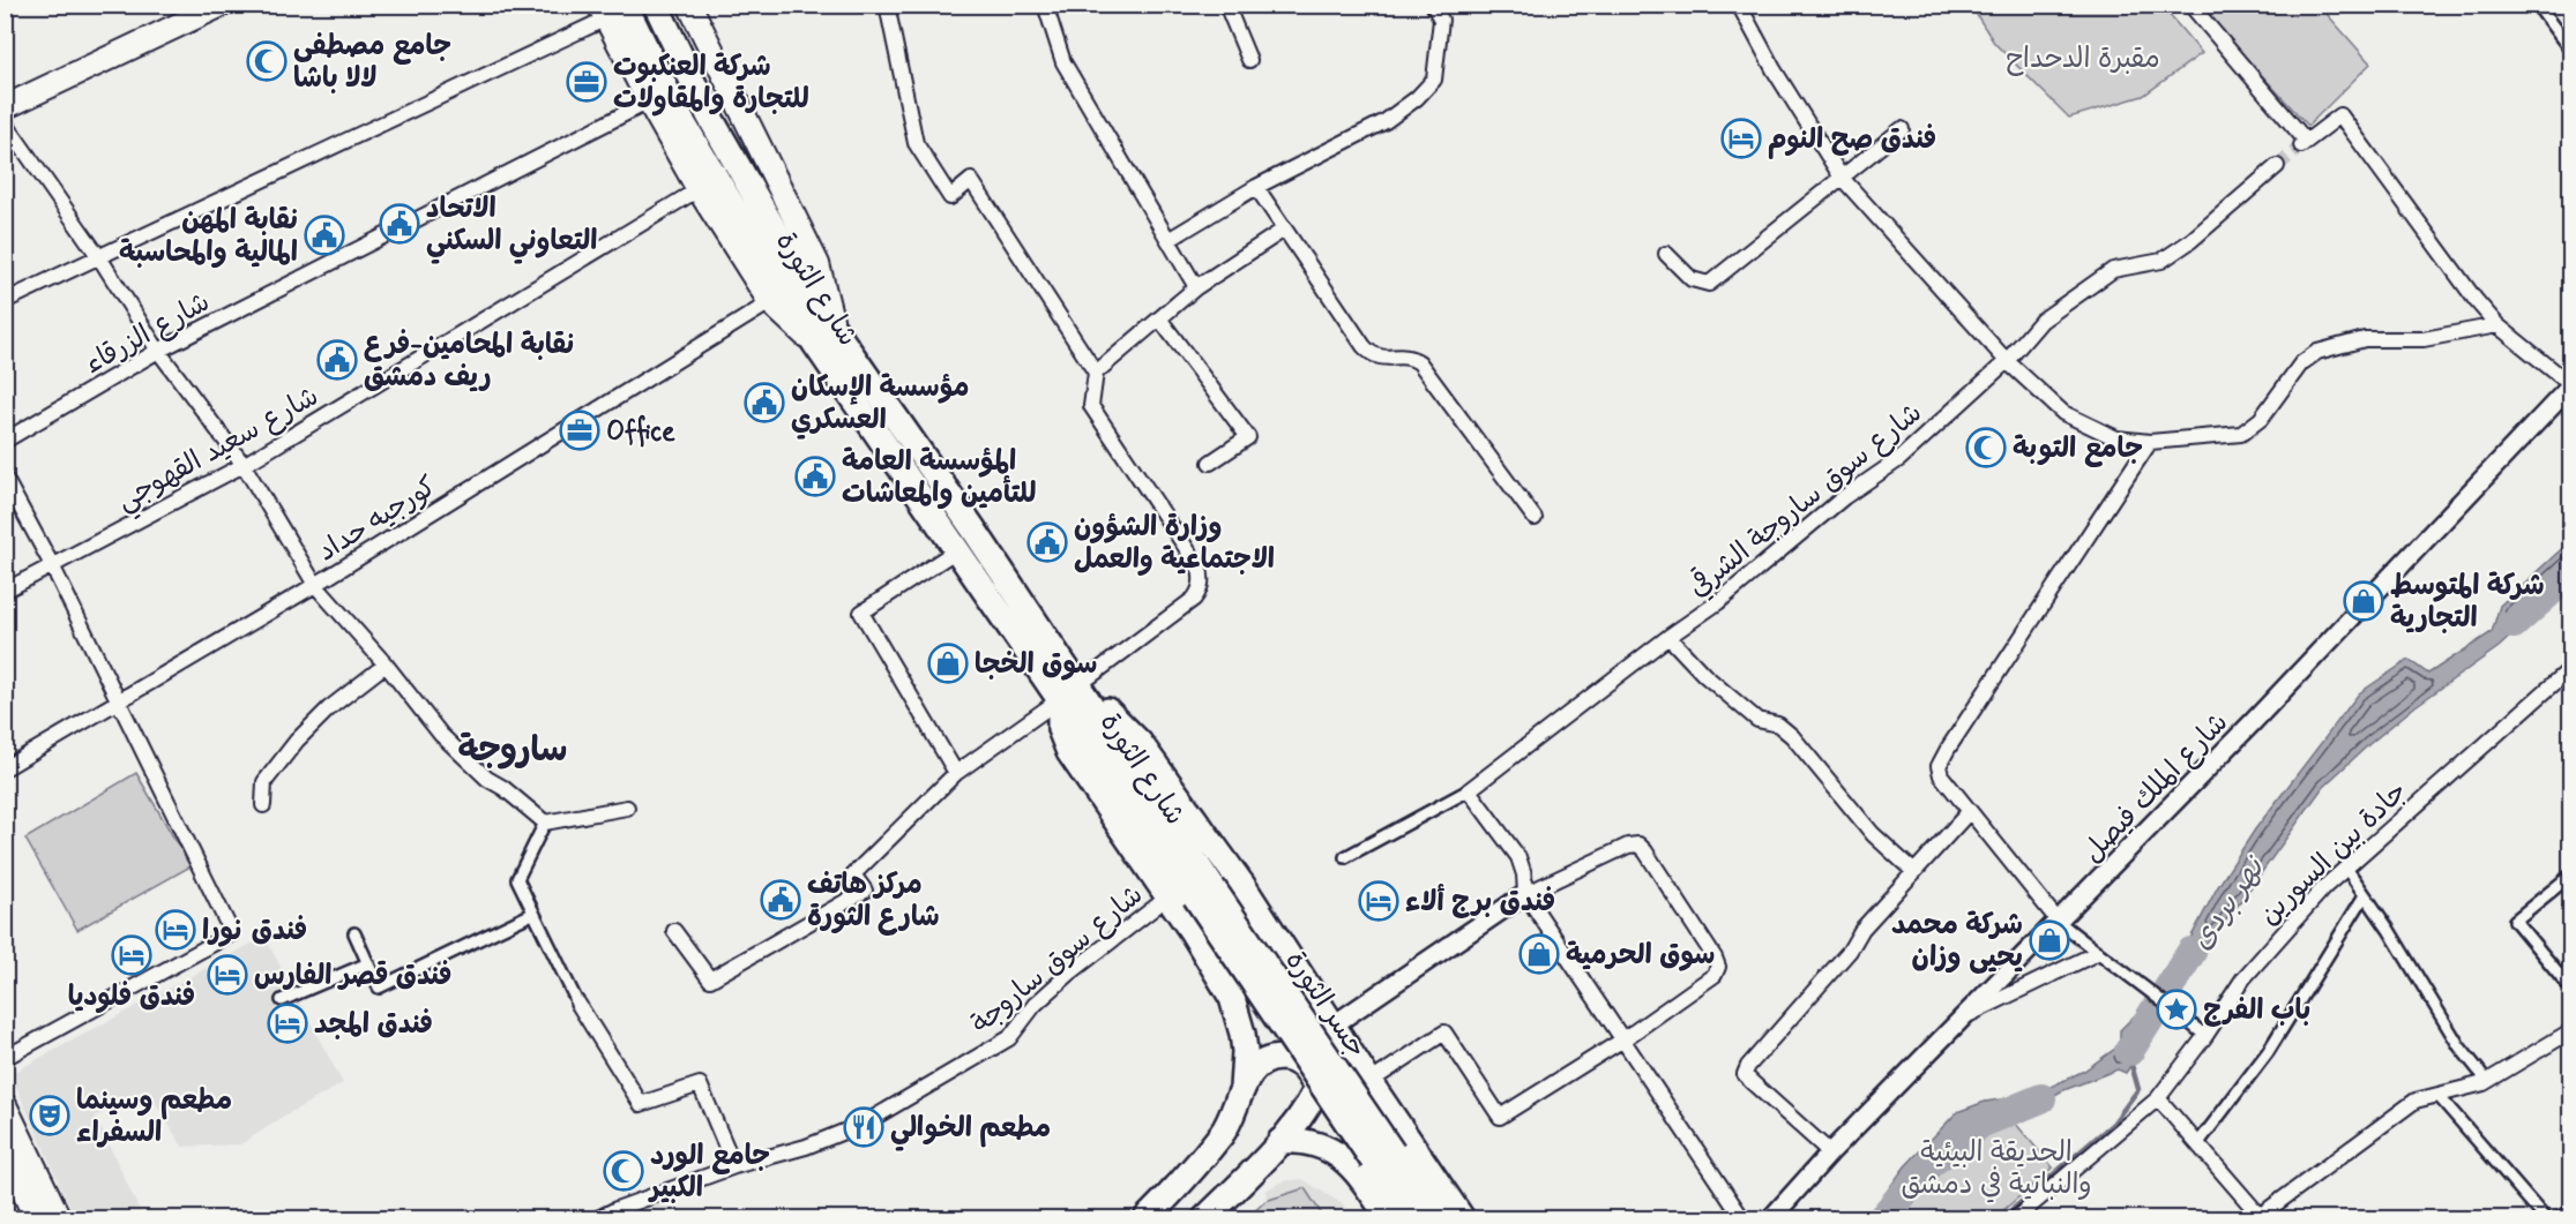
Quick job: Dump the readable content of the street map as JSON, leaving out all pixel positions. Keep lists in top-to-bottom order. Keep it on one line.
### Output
{"streets":{"highway":["شارع الثورة","جسر الثورة"],"street":["شارع الزرقاء","شارع سعيد القهوجي","شارع سوق ساروجة الشرقي","كورجيه حداد","شارع الملك فيصل","جادة بين السورين","شارع سوق ساروجة"]},"crossings":[["شارع الثورة","جسر الثورة"]],"districts":["ساروجة"],"water":["نهر بردى"],"parks":["مقبرة الدحداح","الحديقة البيئية والنباتية في دمشق"],"places":{"mosque":["جامع مصطفى لالا باشا","جامع التوبة","جامع الورد الكبير"],"office":["شركة العنكبوت للتجارة والمقاولات","Office"],"hotel":["فندق صح النوم","فندق برج ألاء","فندق نورا","فندق فلوديا","فندق قصر الفارس","فندق المجد"],"public building":["الاتحاد التعاوني السكني","نقابة المهن المالية والمحاسبة","نقابة المحامين-فرع ريف دمشق","مؤسسة الإسكان العسكري","المؤسسة العامة للتأمين والمعاشات","وزارة الشؤون الاجتماعية والعمل","مركز هاتف شارع الثورة"],"shop":["شركة المتوسط التجارية","سوق الخجا","شركة محمد يحيى وزان","سوق الحرمية"],"place":["باب الفرج"],"theatre":["مطعم وسينما السفراء"],"restaurant":["مطعم الخوالي"]}}
